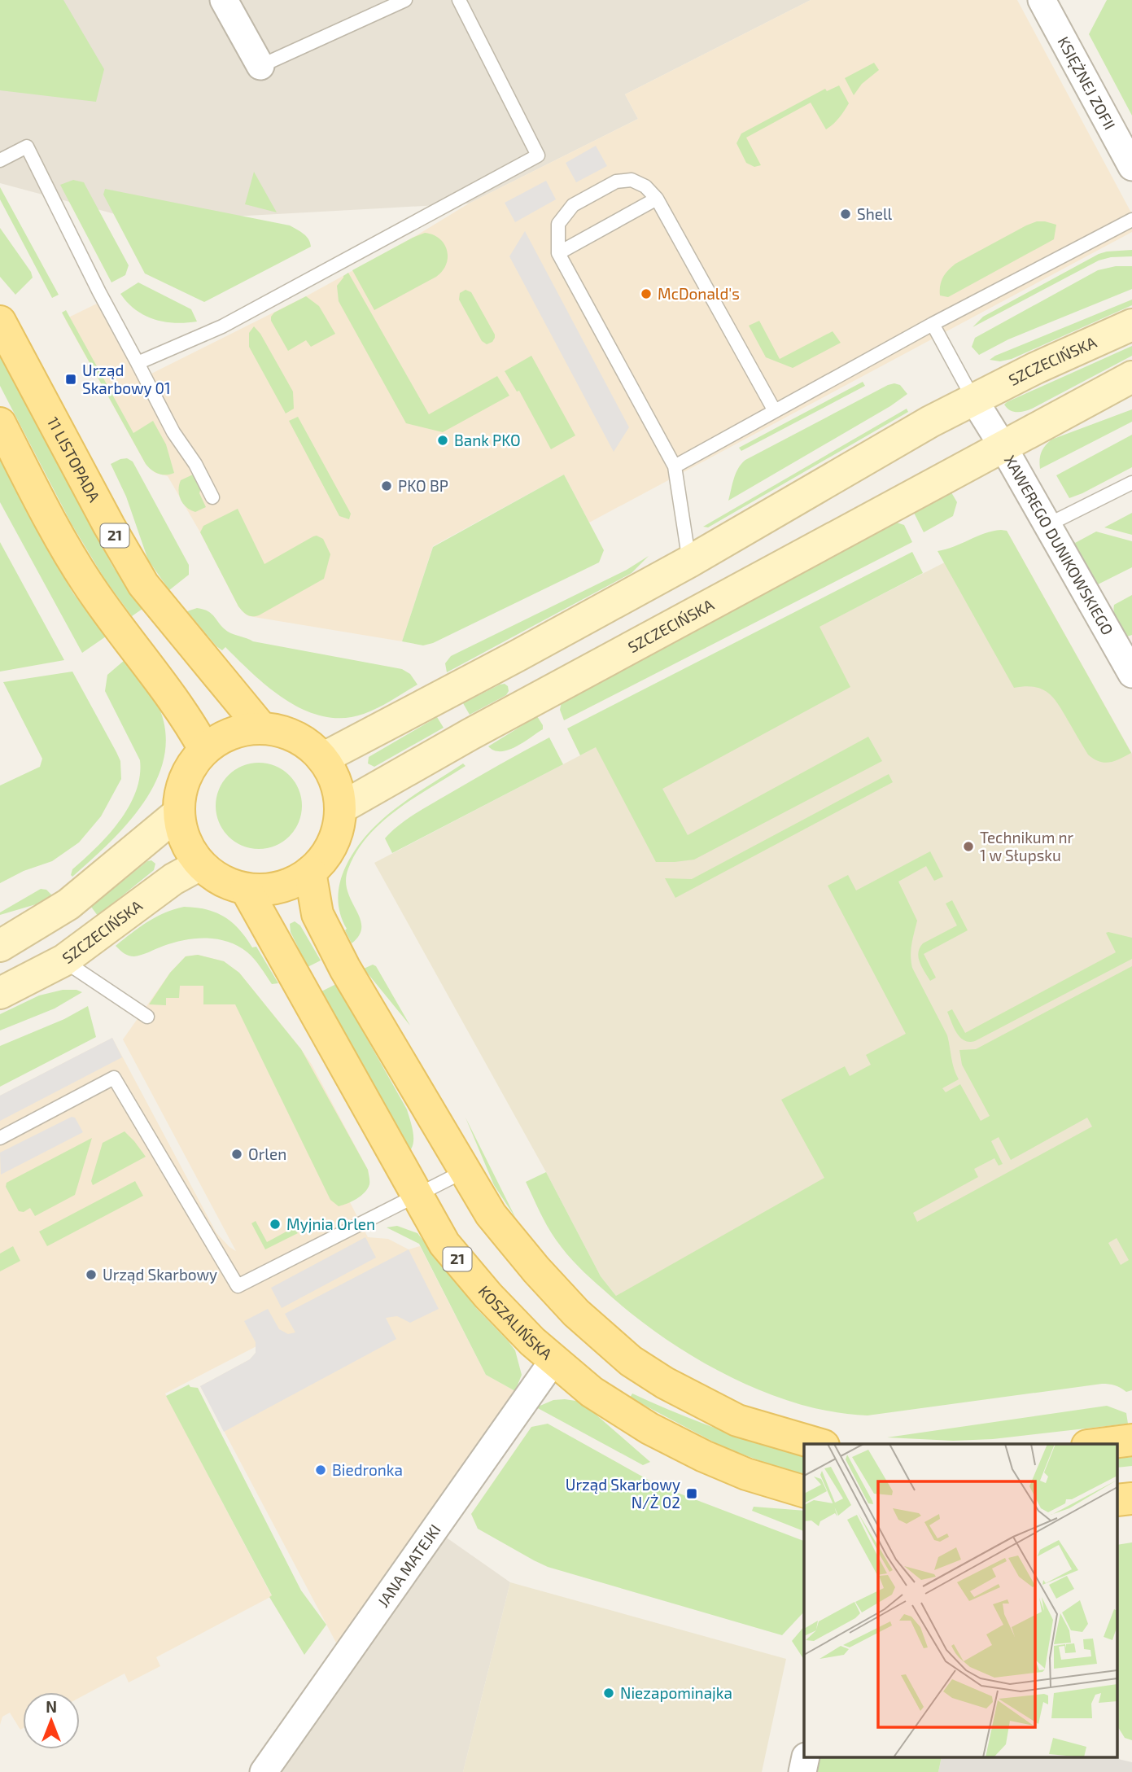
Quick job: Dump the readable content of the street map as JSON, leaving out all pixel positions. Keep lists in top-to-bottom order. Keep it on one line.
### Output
{"streets":{"main road":["11 LISTOPADA","21","KOSZALIŃSKA"],"street":["KSIĘŻNEJ ZOFII","SZCZECIŃSKA","XAWEREGO DUNIKOWSKIEGO","JANA MATEJKI"]},"crossings":[["SZCZECIŃSKA","11 LISTOPADA"],["SZCZECIŃSKA","XAWEREGO DUNIKOWSKIEGO"],["SZCZECIŃSKA","KOSZALIŃSKA"],["11 LISTOPADA","KOSZALIŃSKA"],["KOSZALIŃSKA","JANA MATEJKI"]],"places":{"other":["Shell","McDonald's","Bank PKO","PKO BP","Technikum nr 1 w Słupsku","Orlen","Myjnia Orlen","Urząd Skarbowy","Biedronka","Niezapominajka"],"transit":["Urząd Skarbowy 01","Urząd Skarbowy N/Ż 02"]},"north":"top"}
